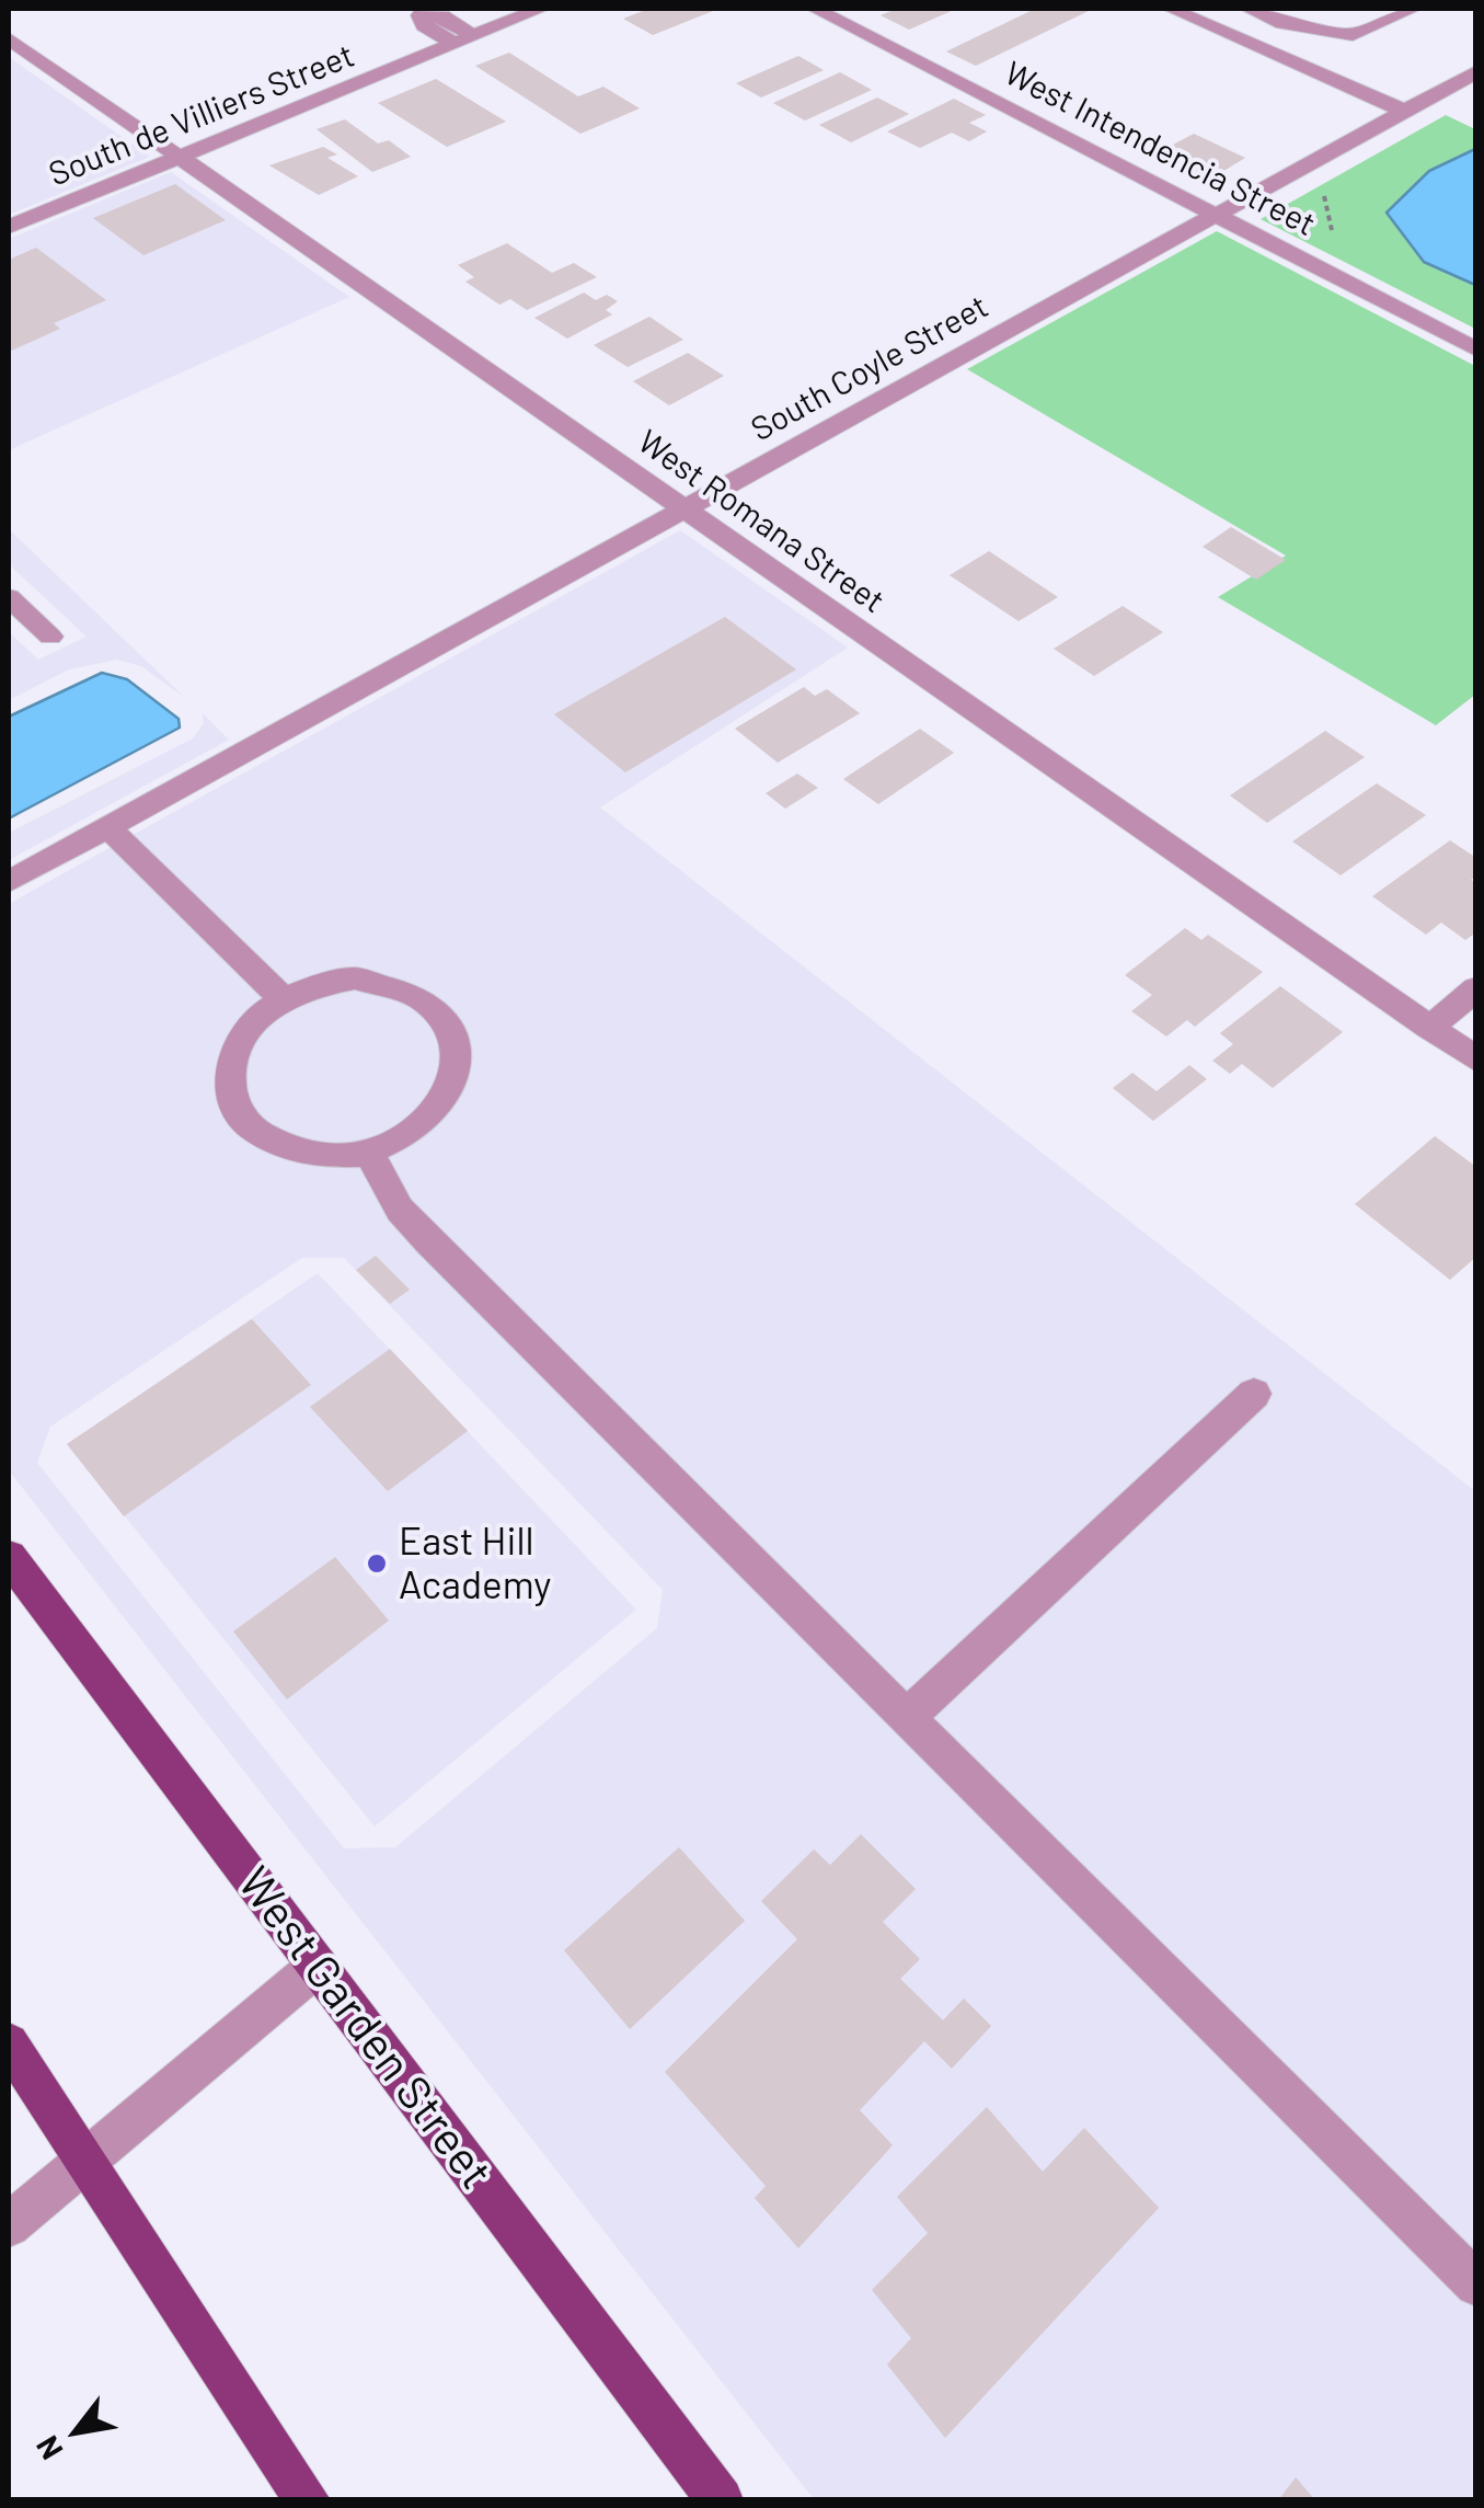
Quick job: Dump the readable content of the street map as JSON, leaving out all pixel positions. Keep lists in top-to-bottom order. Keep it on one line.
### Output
{"streets":{"main road":["West Garden Street"],"street":["South de Villiers Street","West Intendencia Street","South Coyle Street","West Romana Street"]},"crossings":[["South de Villiers Street","West Romana Street"],["West Intendencia Street","South Coyle Street"],["South Coyle Street","West Romana Street"]],"places":["East Hill Academy"],"north":"bottom left"}
